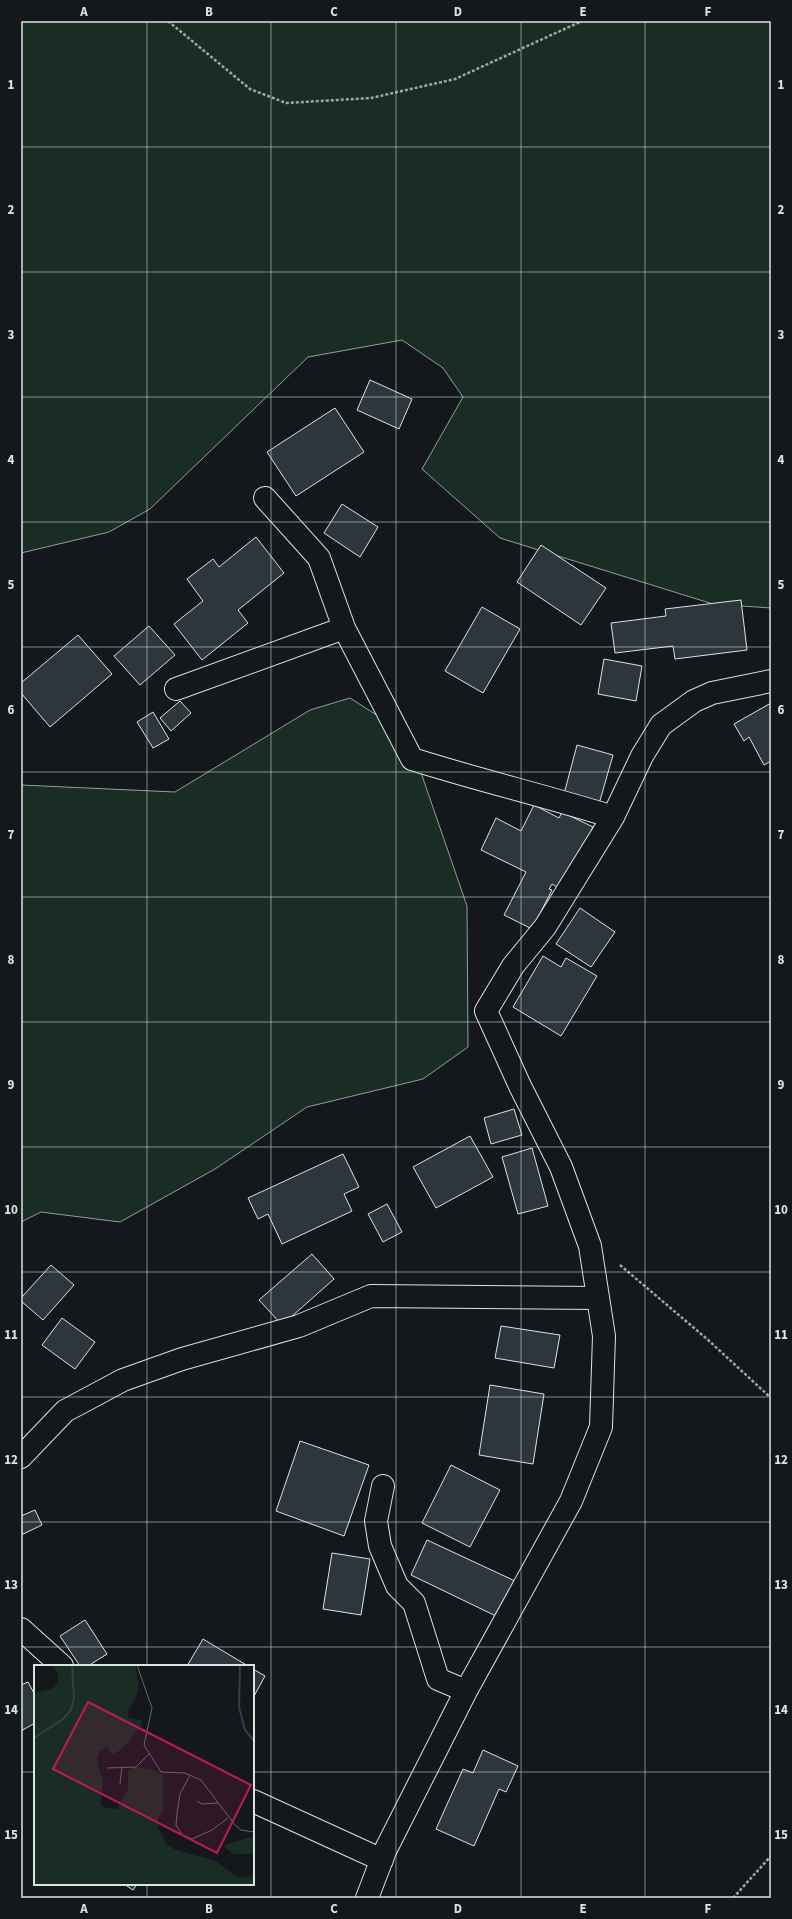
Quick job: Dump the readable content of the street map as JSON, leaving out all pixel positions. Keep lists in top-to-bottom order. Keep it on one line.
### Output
{"grid":{"columns":["A","B","C","D","E","F"],"rows":["1","2","3","4","5","6","7","8","9","10","11","12","13","14","15"]}}
